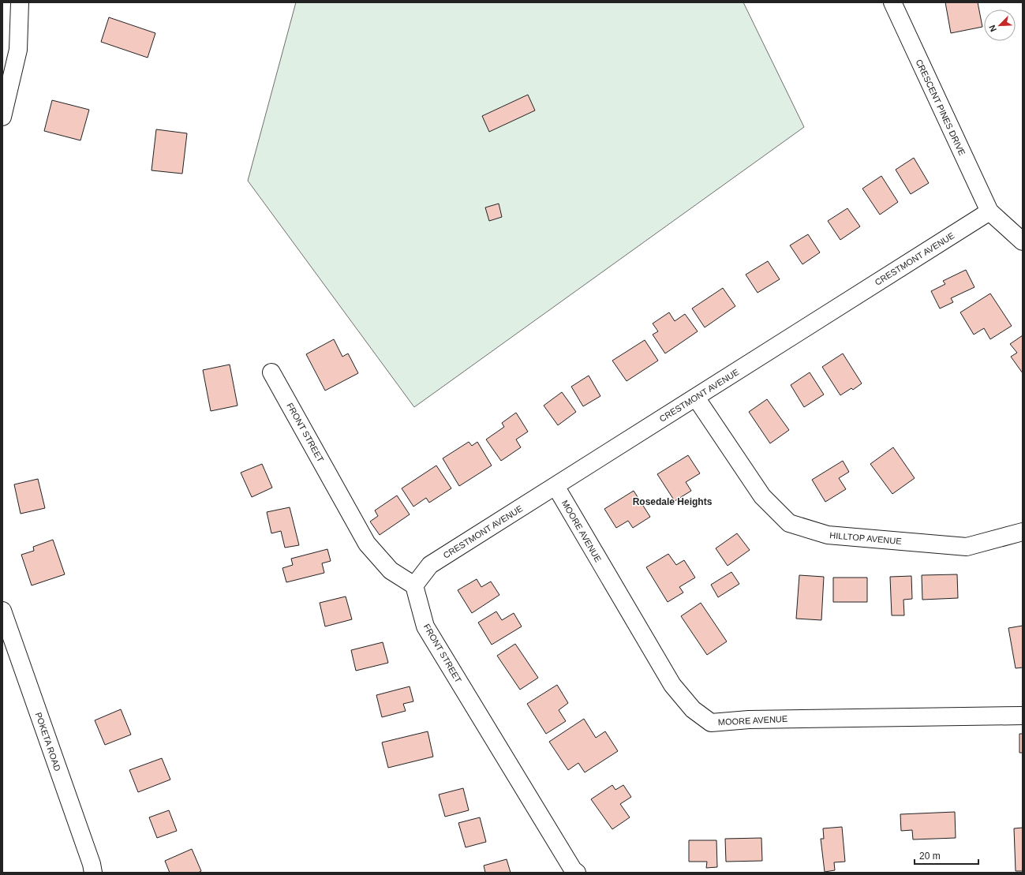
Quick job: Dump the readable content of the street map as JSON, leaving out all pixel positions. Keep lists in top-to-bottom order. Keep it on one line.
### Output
{"streets":{"street":["CRESCENT PINES DRIVE","CRESTMONT AVENUE","FRONT STREET","MOORE AVENUE","HILLTOP AVENUE","POKETA ROAD"]},"crossings":[["CRESCENT PINES DRIVE","CRESTMONT AVENUE"],["CRESTMONT AVENUE","FRONT STREET"],["CRESTMONT AVENUE","MOORE AVENUE"],["CRESTMONT AVENUE","HILLTOP AVENUE"]],"districts":["Rosedale Heights"],"scale_bar":"20 m","north":"bottom left"}
